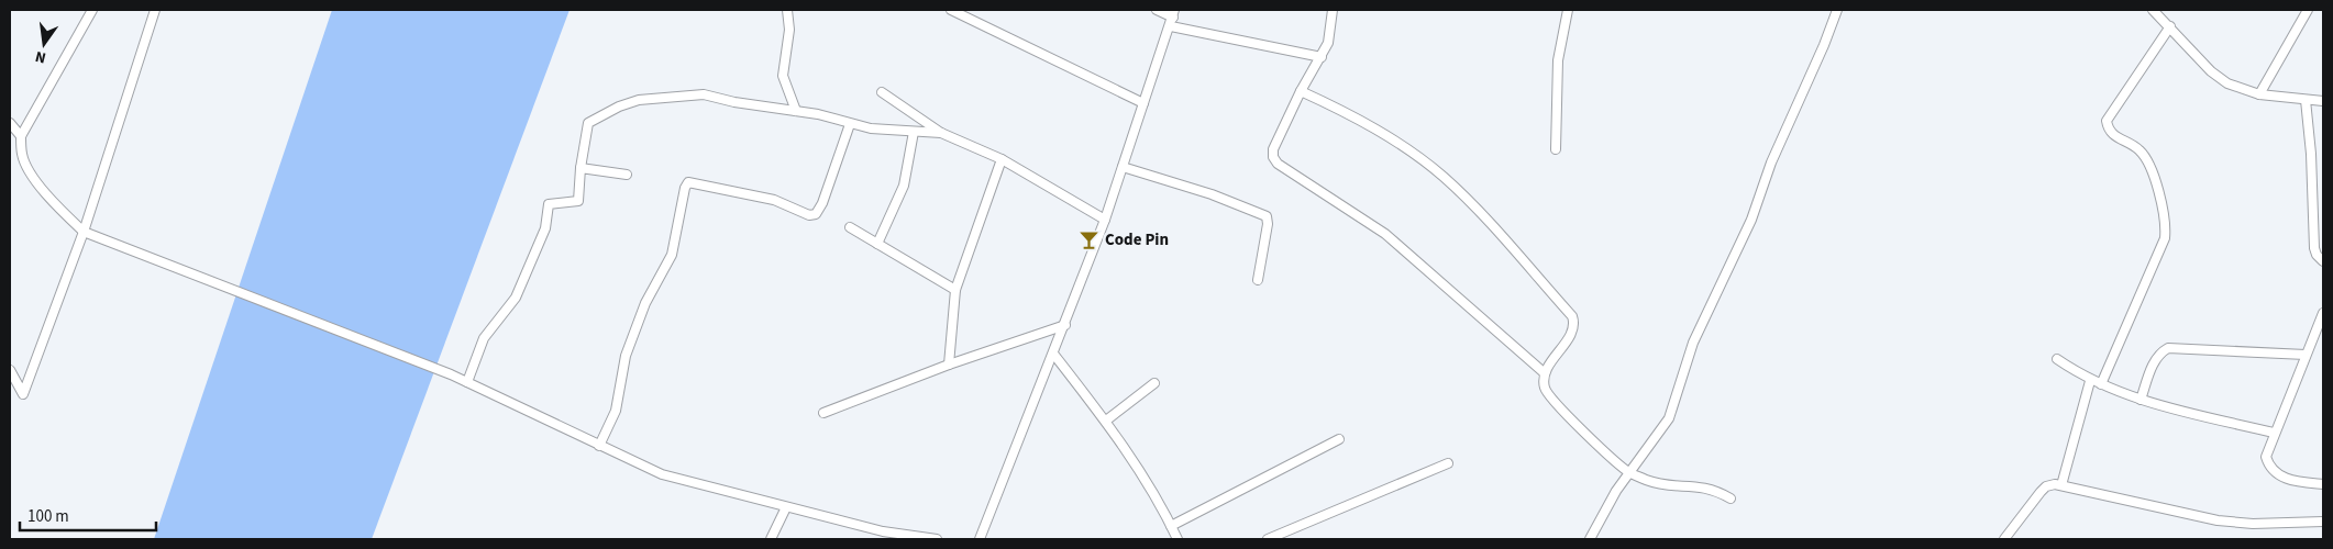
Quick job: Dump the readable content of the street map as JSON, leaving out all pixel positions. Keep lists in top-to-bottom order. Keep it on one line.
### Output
{"places":{"bar":["Code Pin"]},"scale_bar":"100 m","north":"bottom"}
